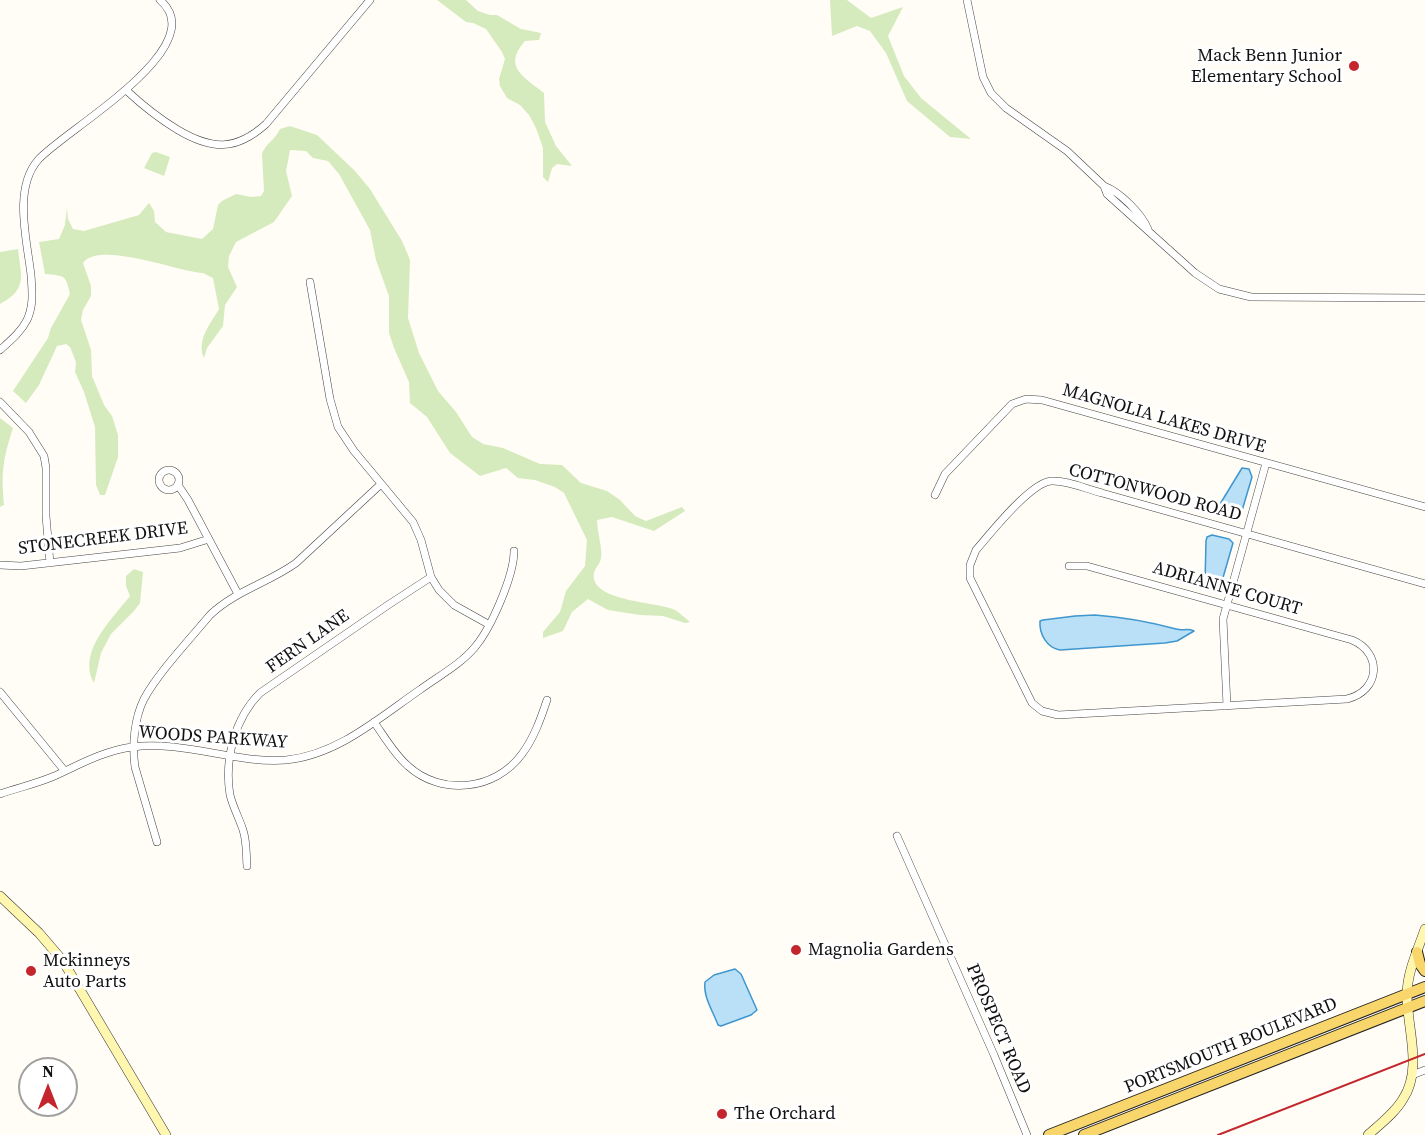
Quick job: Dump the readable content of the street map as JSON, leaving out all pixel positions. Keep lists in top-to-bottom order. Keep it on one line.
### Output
{"streets":{"main road":["PORTSMOUTH BOULEVARD"],"street":["MAGNOLIA LAKES DRIVE","COTTONWOOD ROAD","STONECREEK DRIVE","ADRIANNE COURT","FERN LANE","WOODS PARKWAY","PROSPECT ROAD"]},"crossings":[["COTTONWOOD ROAD","ADRIANNE COURT"],["FERN LANE","WOODS PARKWAY"]],"places":["Mack Benn Junior Elementary School","Magnolia Gardens","Mckinneys Auto Parts","The Orchard"],"north":"top"}
